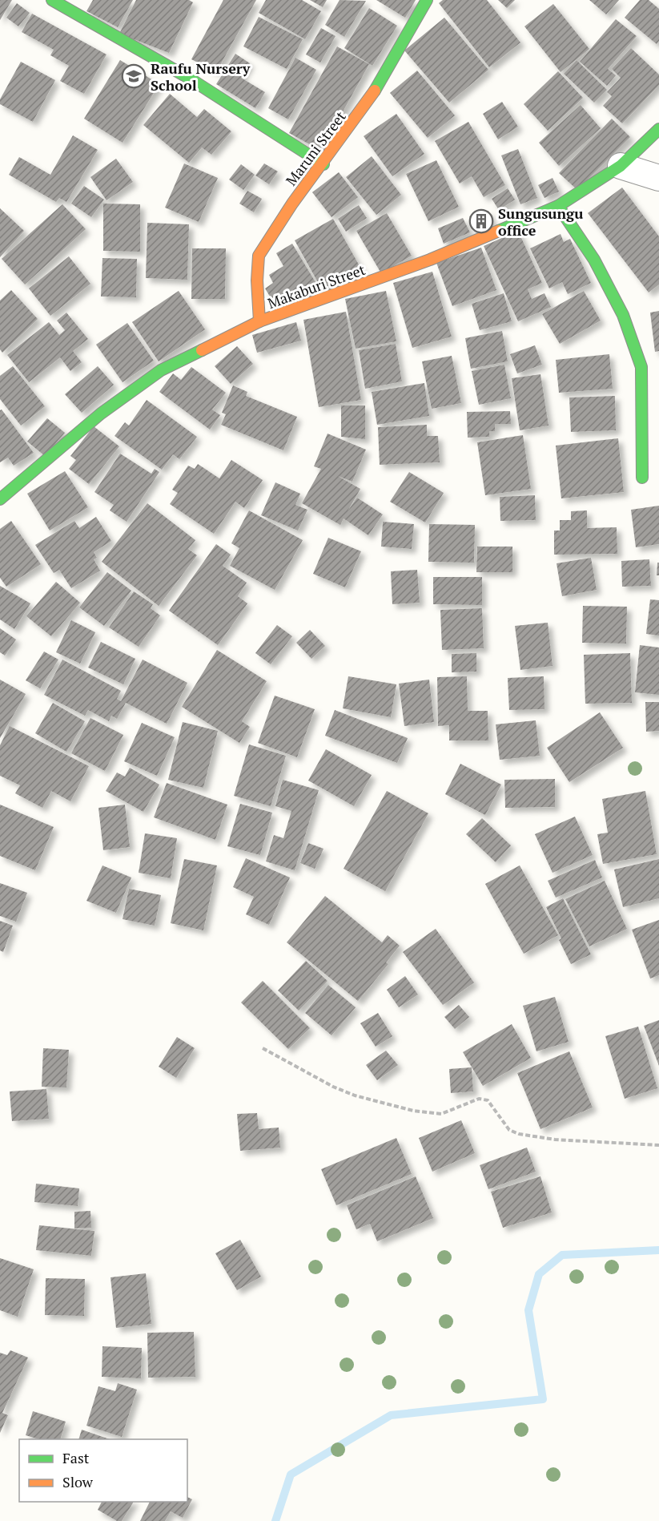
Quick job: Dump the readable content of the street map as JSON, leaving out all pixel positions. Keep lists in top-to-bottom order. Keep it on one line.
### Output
{"streets":{"street":["Maruni Street","Makaburi Street"]},"crossings":[["Maruni Street","Makaburi Street"]],"places":{"school or university":["Raufu Nursery School"],"building":["Sungusungu office"]},"legend":["Fast","Slow"]}
